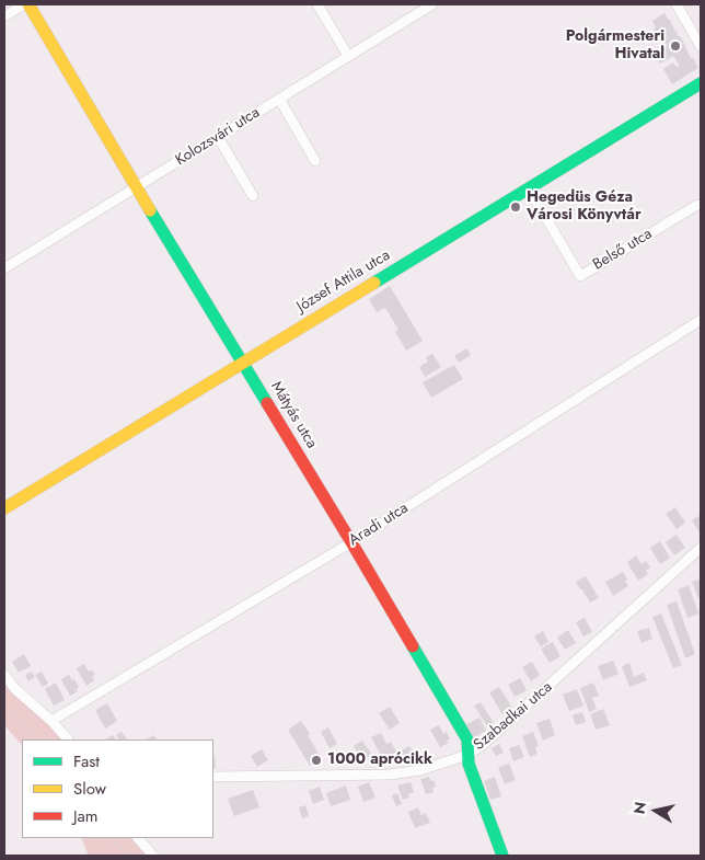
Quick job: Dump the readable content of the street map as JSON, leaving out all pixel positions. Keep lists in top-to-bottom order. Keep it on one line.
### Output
{"streets":{"street":["Kolozsvári utca","Belső utca","József Attila utca","Mátyás utca","Aradi utca","Szabadkai utca"]},"crossings":[["Kolozsvári utca","Mátyás utca"],["Belső utca","József Attila utca"],["József Attila utca","Mátyás utca"],["Mátyás utca","Aradi utca"],["Mátyás utca","Szabadkai utca"]],"places":["Polgármesteri Hivatal","Hegedüs Géza Városi Könyvtár","1000 aprócikk"],"legend":["Fast","Slow","Jam"],"north":"left"}
